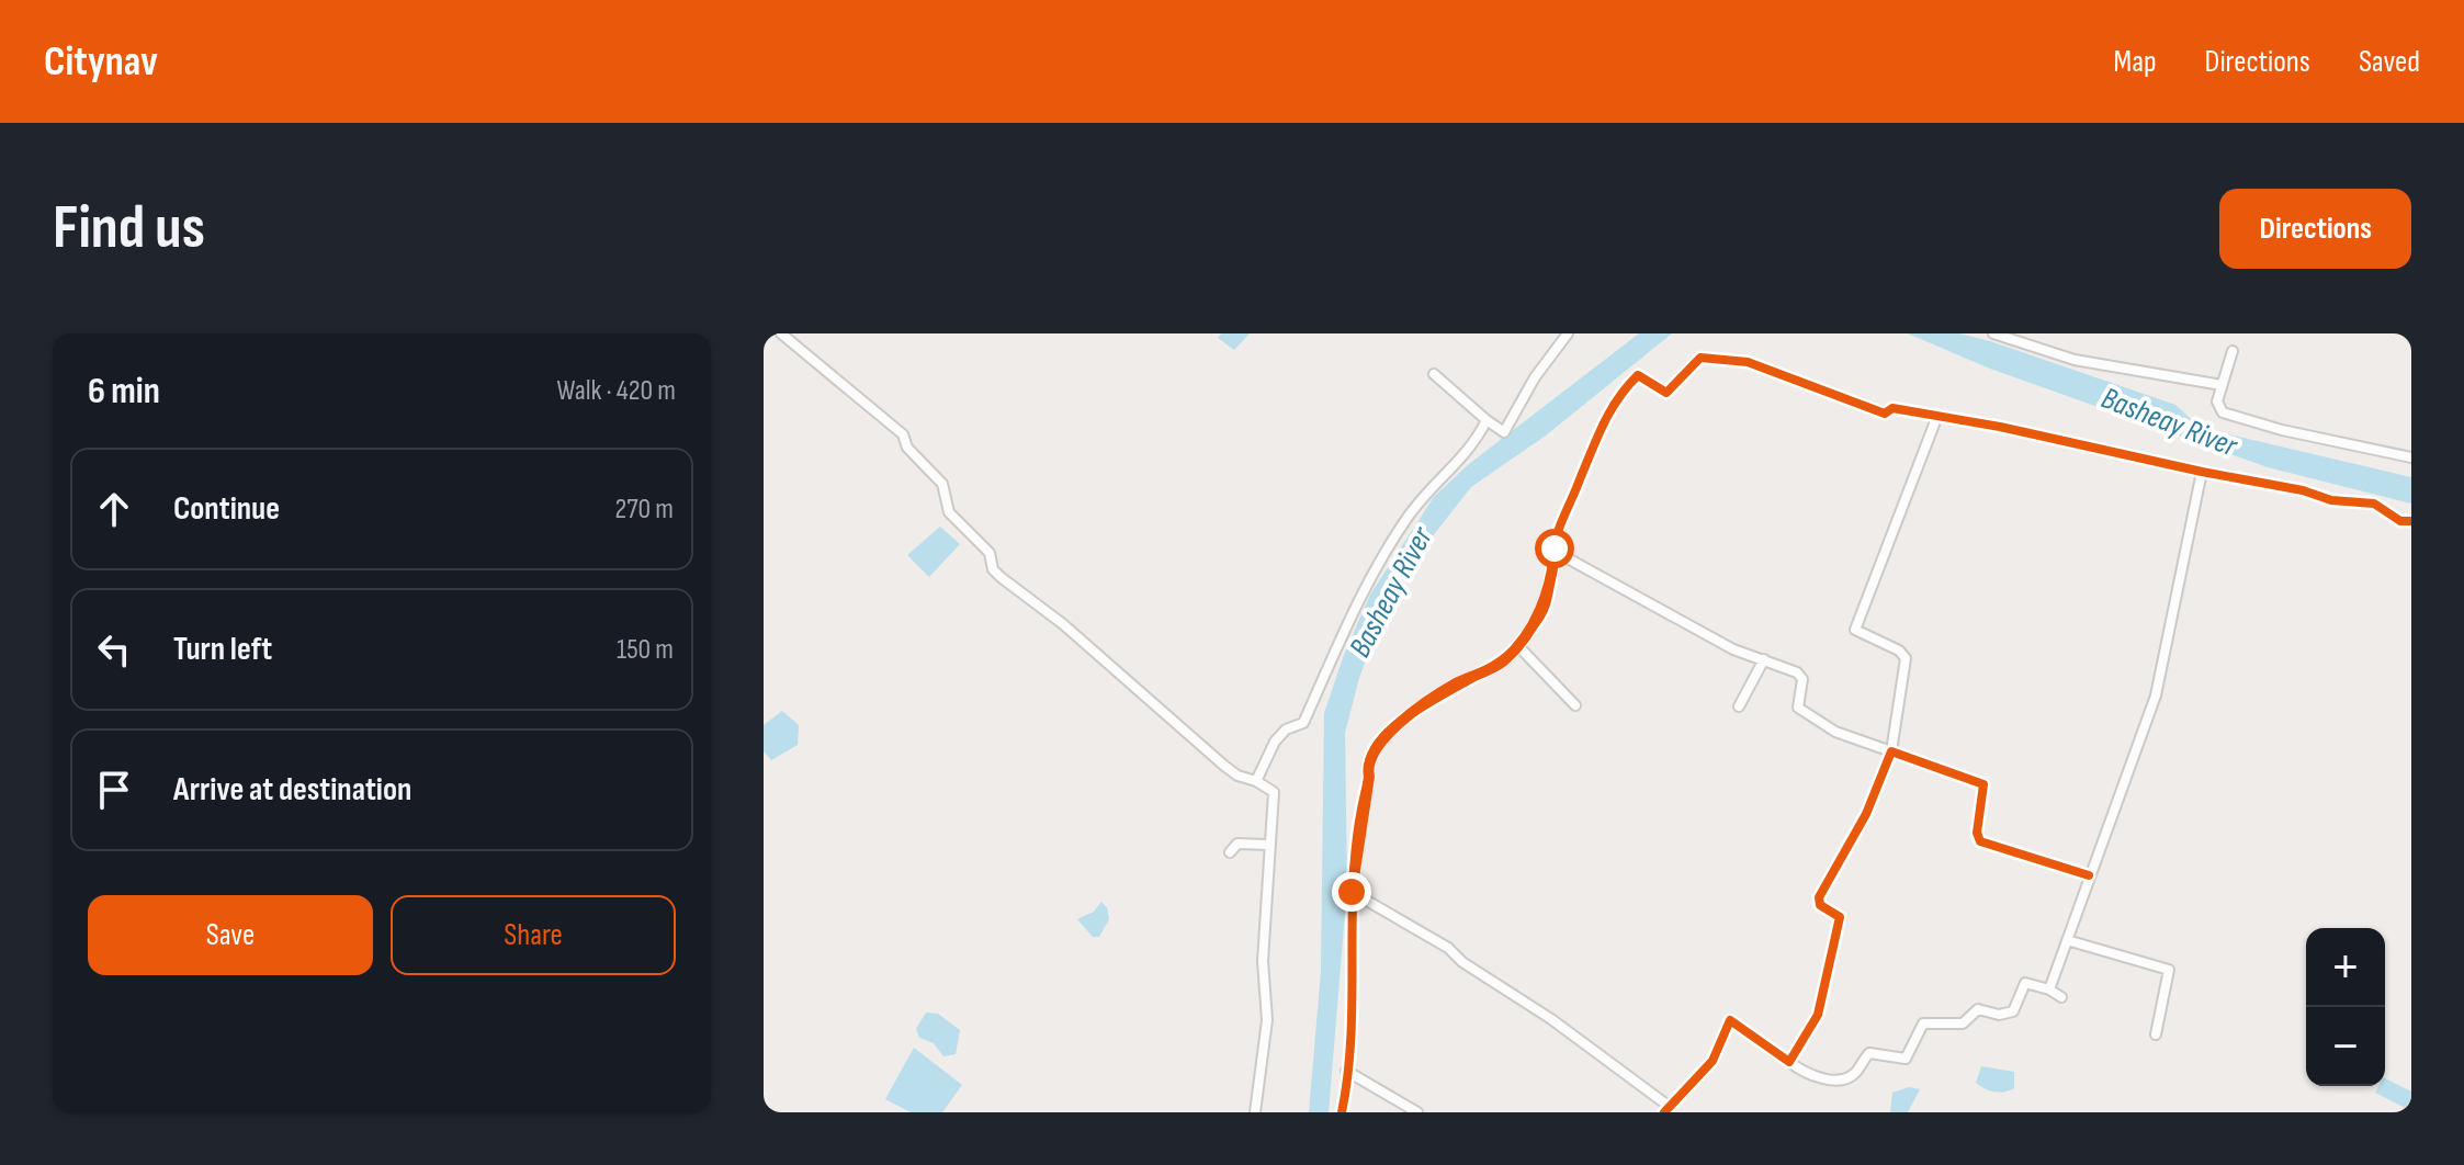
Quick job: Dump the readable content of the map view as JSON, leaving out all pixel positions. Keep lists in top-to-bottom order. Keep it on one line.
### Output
{"water":["Basheay River"],"page":{"header":"Citynav","nav":["Map","Directions","Saved"],"buttons":["Directions",["Save","Share"]],"title":"Find us","heading":["6 min","Walk · 420 m"],"list":[["Continue","270 m"],["Turn left","150 m"],"Arrive at destination"],"map_buttons":["+","−"]}}
